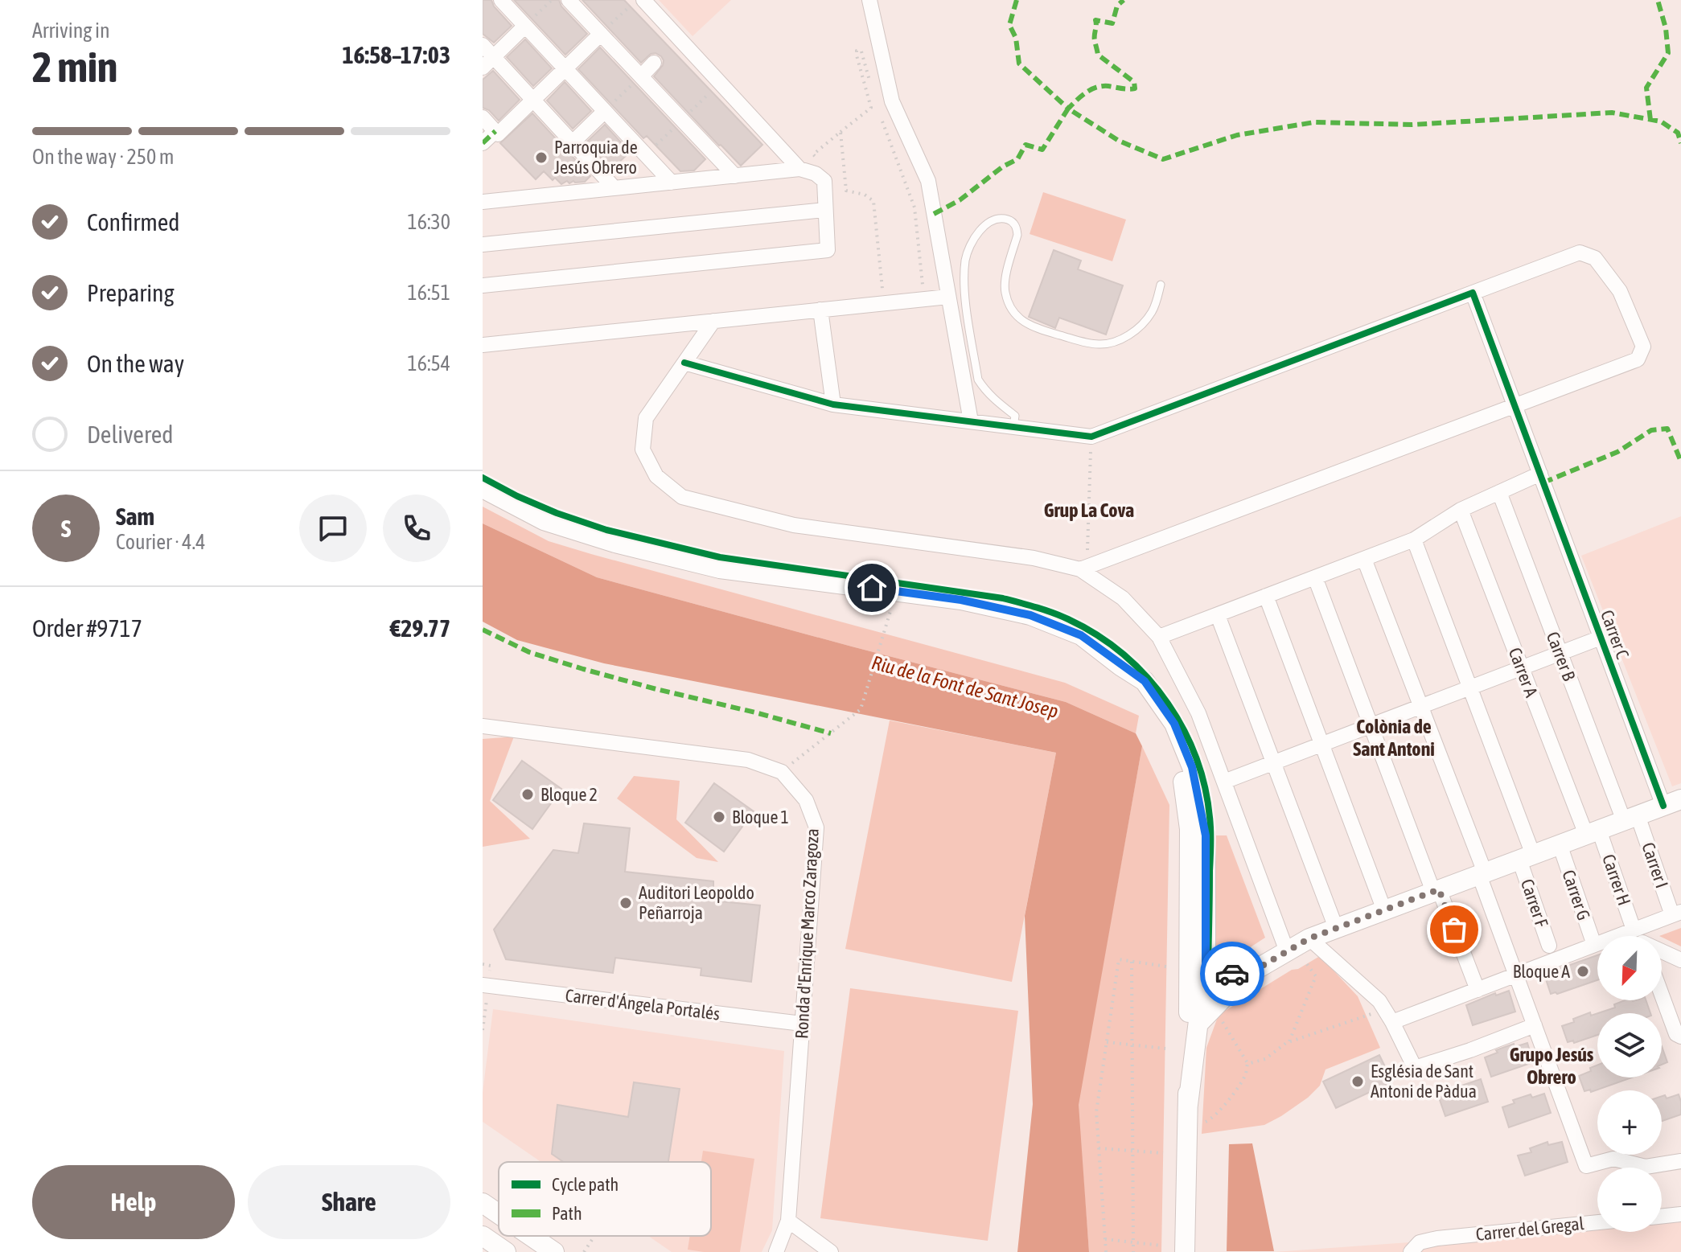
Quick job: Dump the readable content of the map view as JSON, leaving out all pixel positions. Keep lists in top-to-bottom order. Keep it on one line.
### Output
{"streets":{"street":["Carrer C","Carrer B","Carrer A","Carrer I","Carrer H","Carrer G","Carrer F","Ronda d'Enrique Marco Zaragoza","Carrer d'Ángela Portalés","Carrer del Gregal"]},"crossings":[["Carrer B","Carrer I"],["Carrer A","Carrer H"],["Ronda d'Enrique Marco Zaragoza","Carrer d'Ángela Portalés"]],"districts":["Grup La Cova","Colònia de Sant Antoni","Grupo Jesús Obrero"],"water":["Riu de la Font de Sant Josep"],"places":["Parroquia de Jesús Obrero","Bloque 2","Bloque 1","Auditori Leopoldo Peñarroja","Bloque A","Església de Sant Antoni de Pàdua"],"legend":["Cycle path","Path"],"north":"bottom left","page":{"heading":["2 min","Arriving in","16:58–17:03"],"panel":["Sam","Courier · 4.4","Order #9717","€29.77"],"bar":"On the way · 250 m","list":[["Confirmed","16:30"],["Preparing","16:51"],["On the way","16:54"],"Delivered"],"round":"S","map_buttons":["+","−"],"buttons":["Help","Share"]}}
